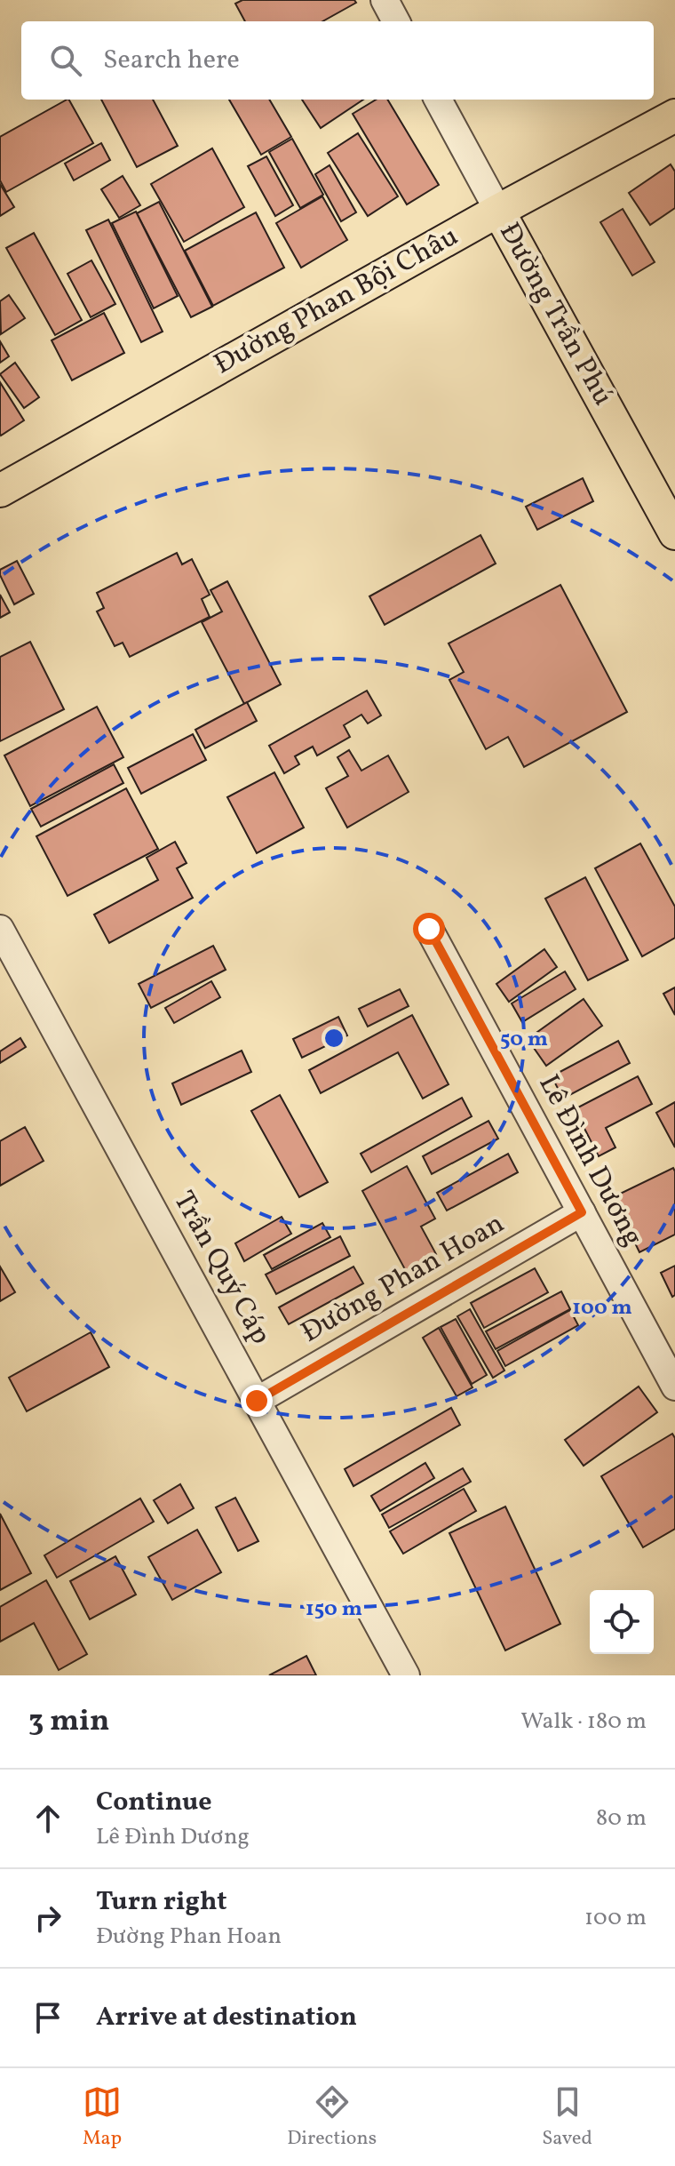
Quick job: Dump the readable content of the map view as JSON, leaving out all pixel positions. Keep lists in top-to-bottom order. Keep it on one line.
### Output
{"streets":{"main road":["Đường Phan Bội Châu","Đường Trần Phú"],"street":["Lê Đình Dương","Trần Quý Cáp","Đường Phan Hoan"]},"crossings":[["Đường Phan Bội Châu","Đường Trần Phú"],["Lê Đình Dương","Đường Phan Hoan"],["Trần Quý Cáp","Đường Phan Hoan"]],"page":{"search":"Search here","heading":["3 min","Walk · 180 m"],"list":[["Continue","Lê Đình Dương","80 m"],["Turn right","Đường Phan Hoan","100 m"],"Arrive at destination"],"nav":["Map","Directions","Saved"]},"rings":["50 m","100 m","150 m"]}
